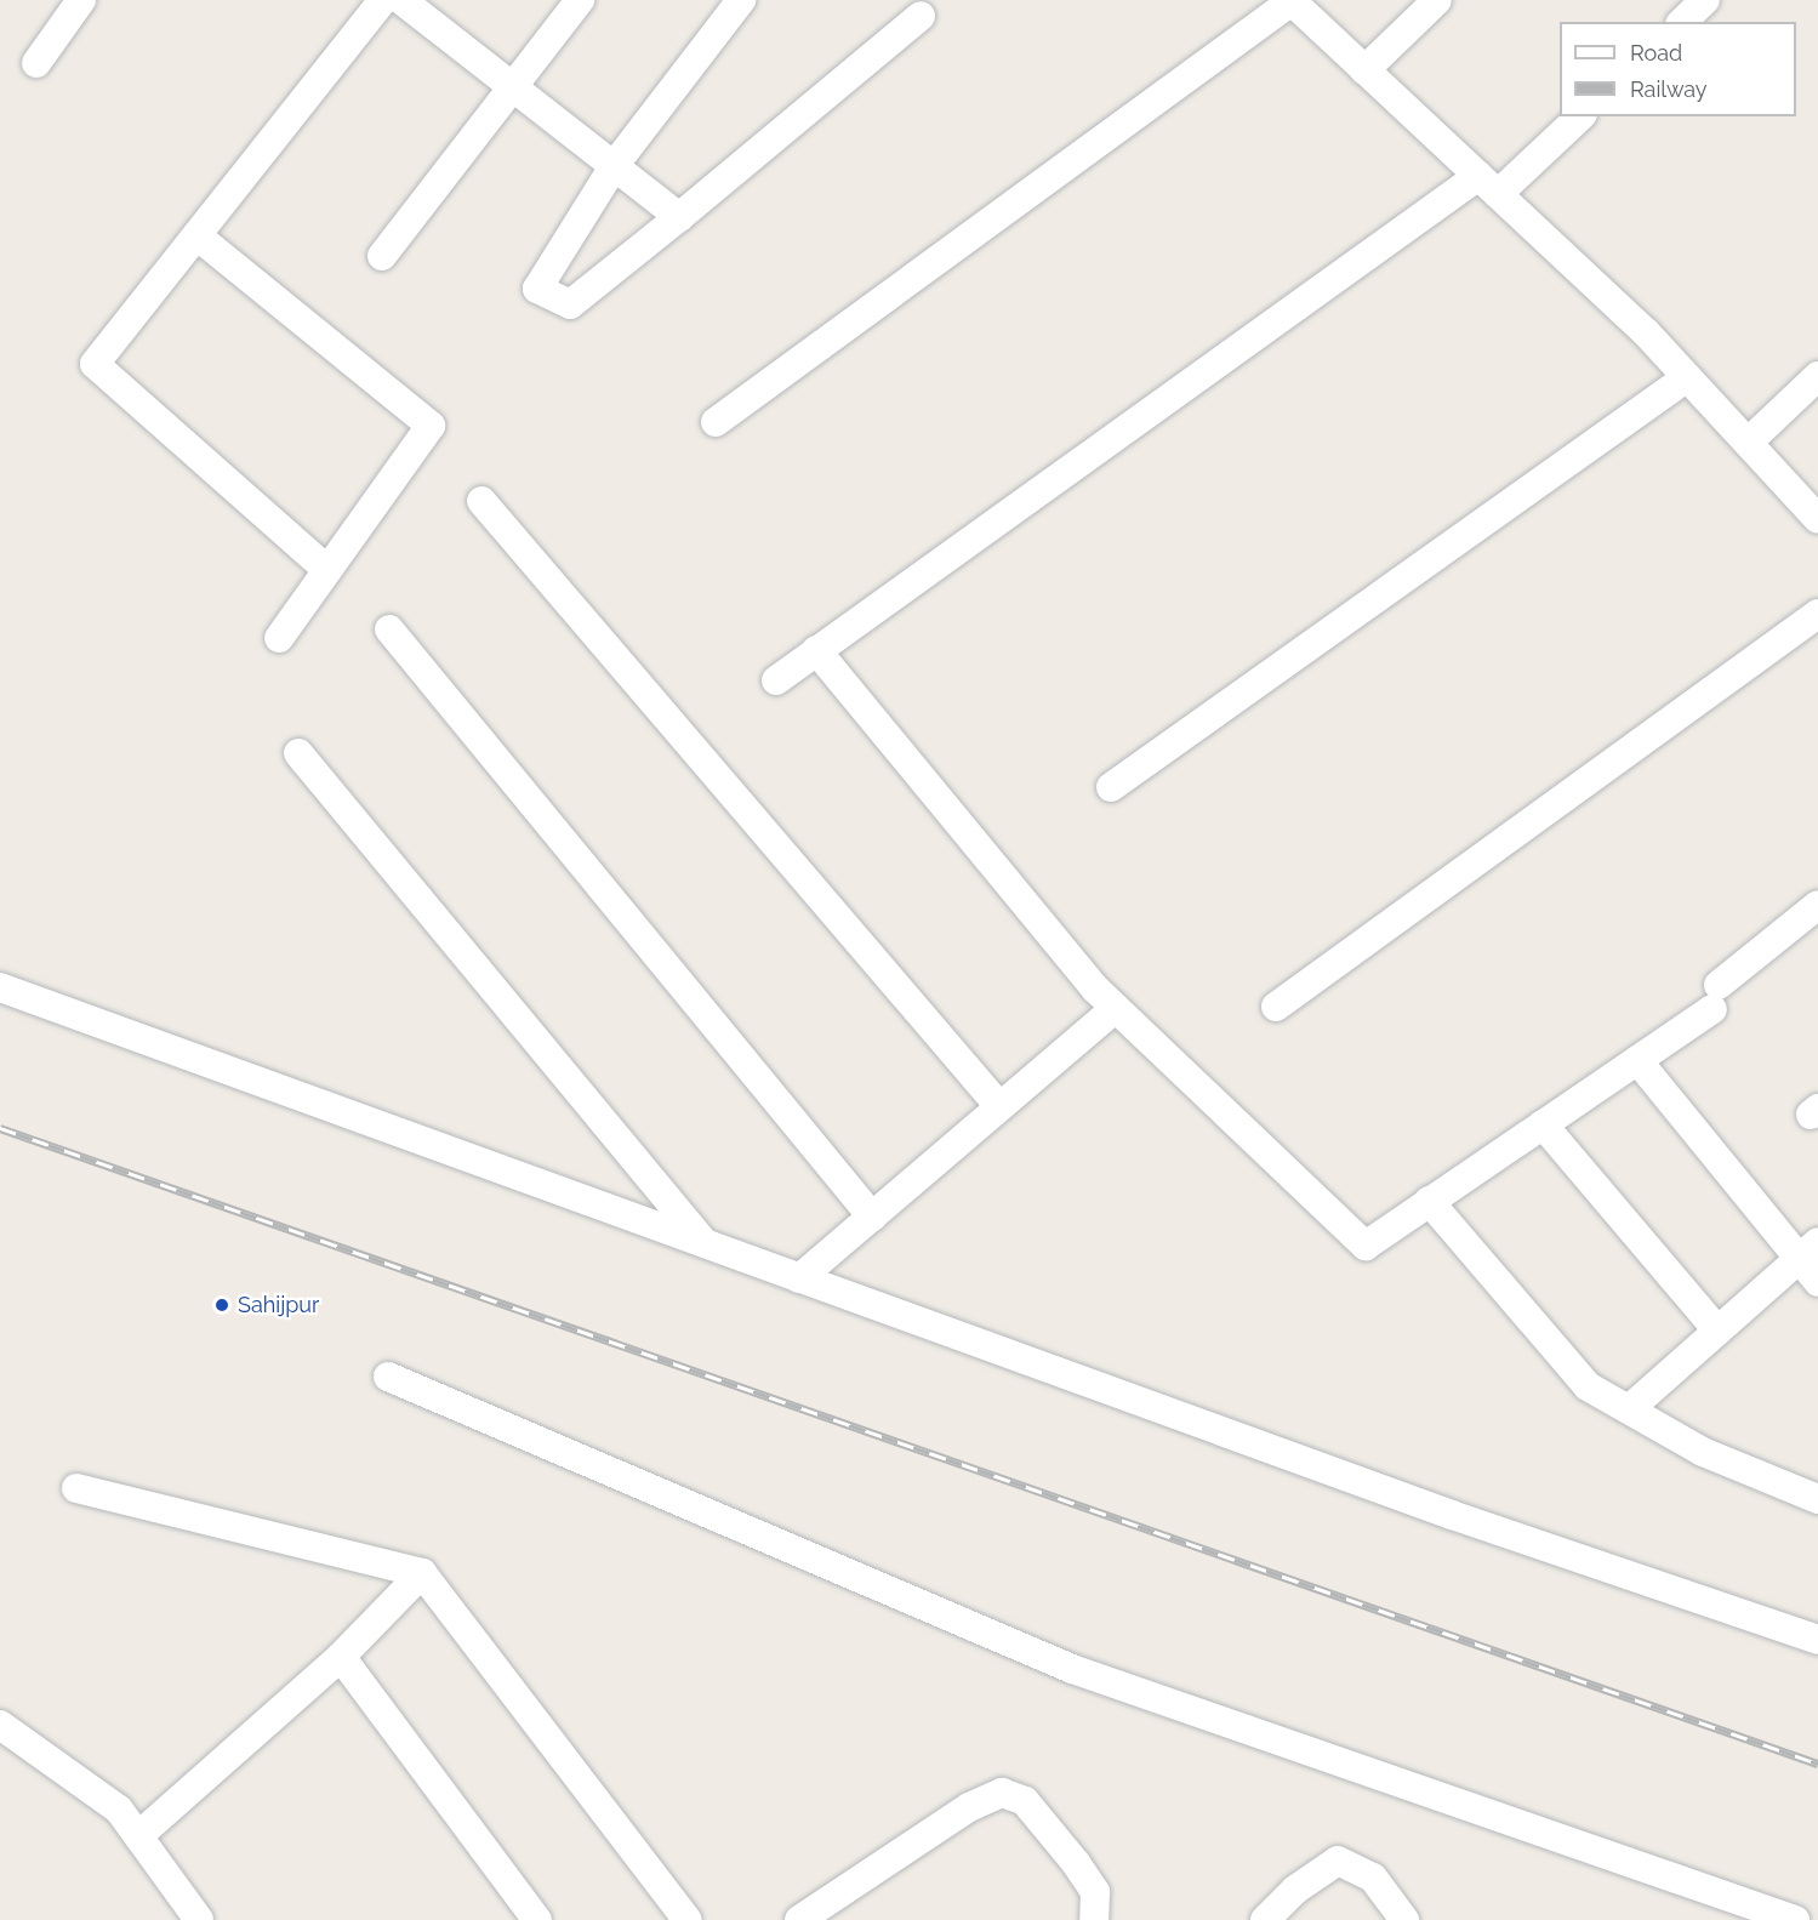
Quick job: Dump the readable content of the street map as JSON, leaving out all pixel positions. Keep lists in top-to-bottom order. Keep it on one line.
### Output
{"places":["Sahijpur"],"legend":["Road","Railway"]}
